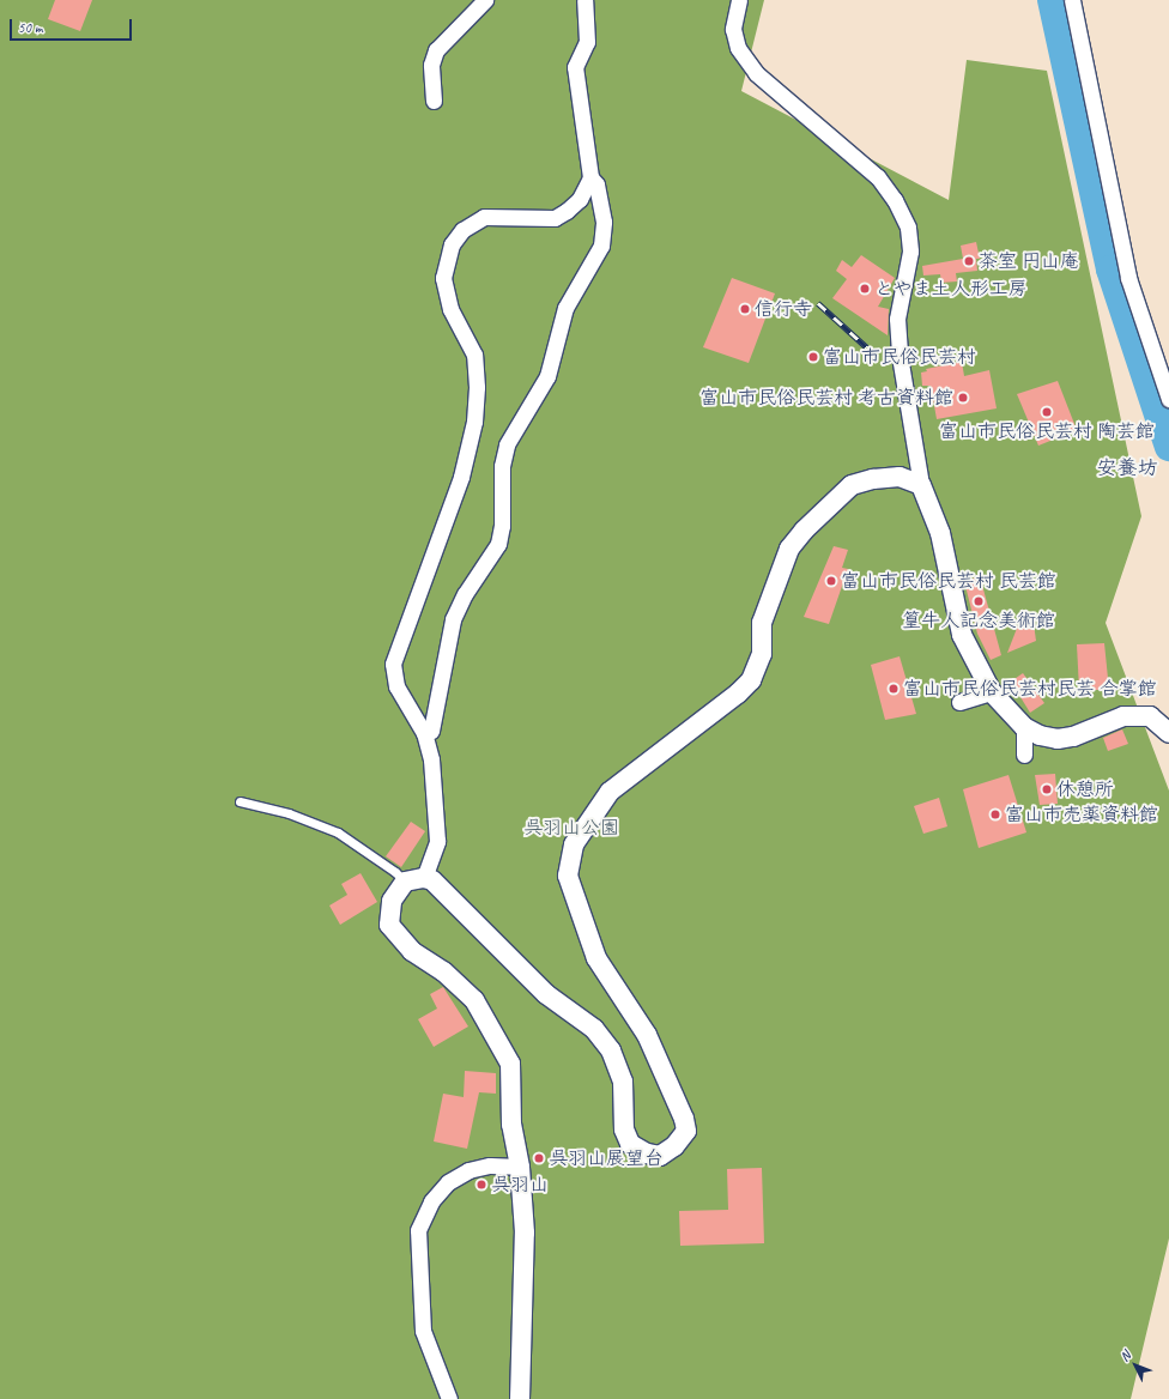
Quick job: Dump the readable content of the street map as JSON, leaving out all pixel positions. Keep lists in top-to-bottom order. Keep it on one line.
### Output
{"districts":["安養坊"],"parks":["呉羽山公園"],"places":["茶室 円山庵","とやま土人形工房","信行寺","富山市民俗民芸村","富山市民俗民芸村 考古資料館","富山市民俗民芸村 陶芸館","富山市民俗民芸村 民芸館","篁牛人記念美術館","富山市民俗民芸村民芸 合掌館","休憩所","富山市売薬資料館","呉羽山展望台","呉羽山"],"scale_bar":"50 m","north":"top left"}
